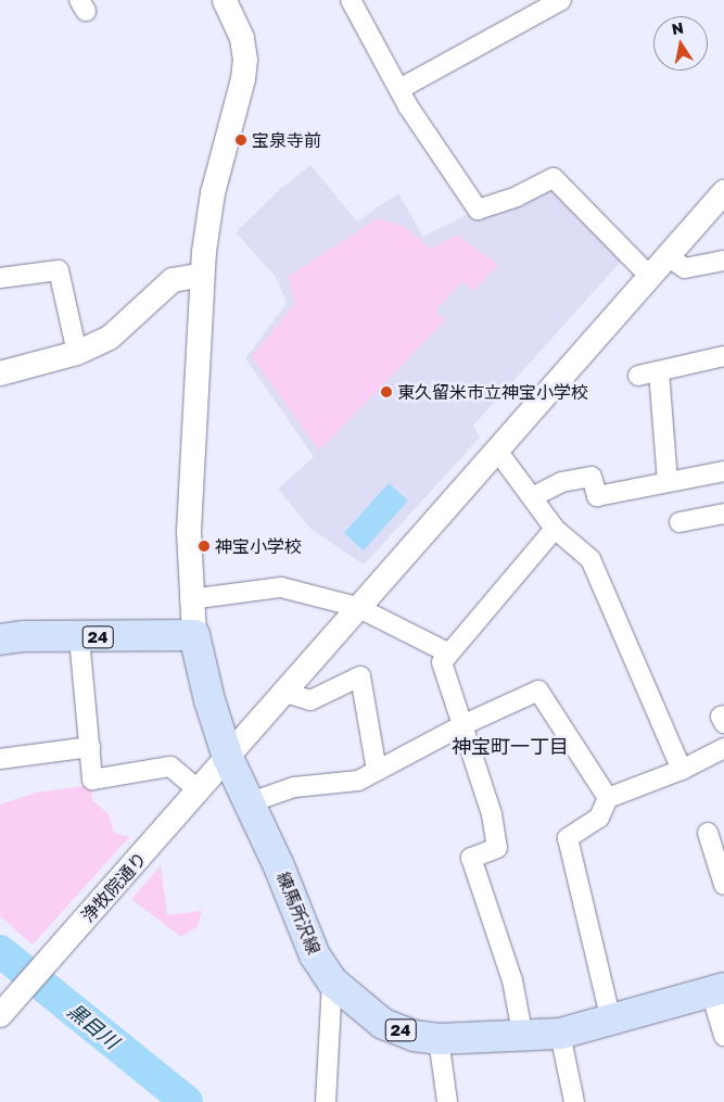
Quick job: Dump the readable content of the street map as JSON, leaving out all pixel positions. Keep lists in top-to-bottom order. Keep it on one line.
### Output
{"streets":{"main road":["24","練馬所沢線"],"street":["浄牧院通り"]},"crossings":[["24","練馬所沢線"],["浄牧院通り","練馬所沢線"]],"districts":["神宝町一丁目"],"water":["黒目川"],"places":["宝泉寺前","東久留米市立神宝小学校","神宝小学校"],"north":"top"}
